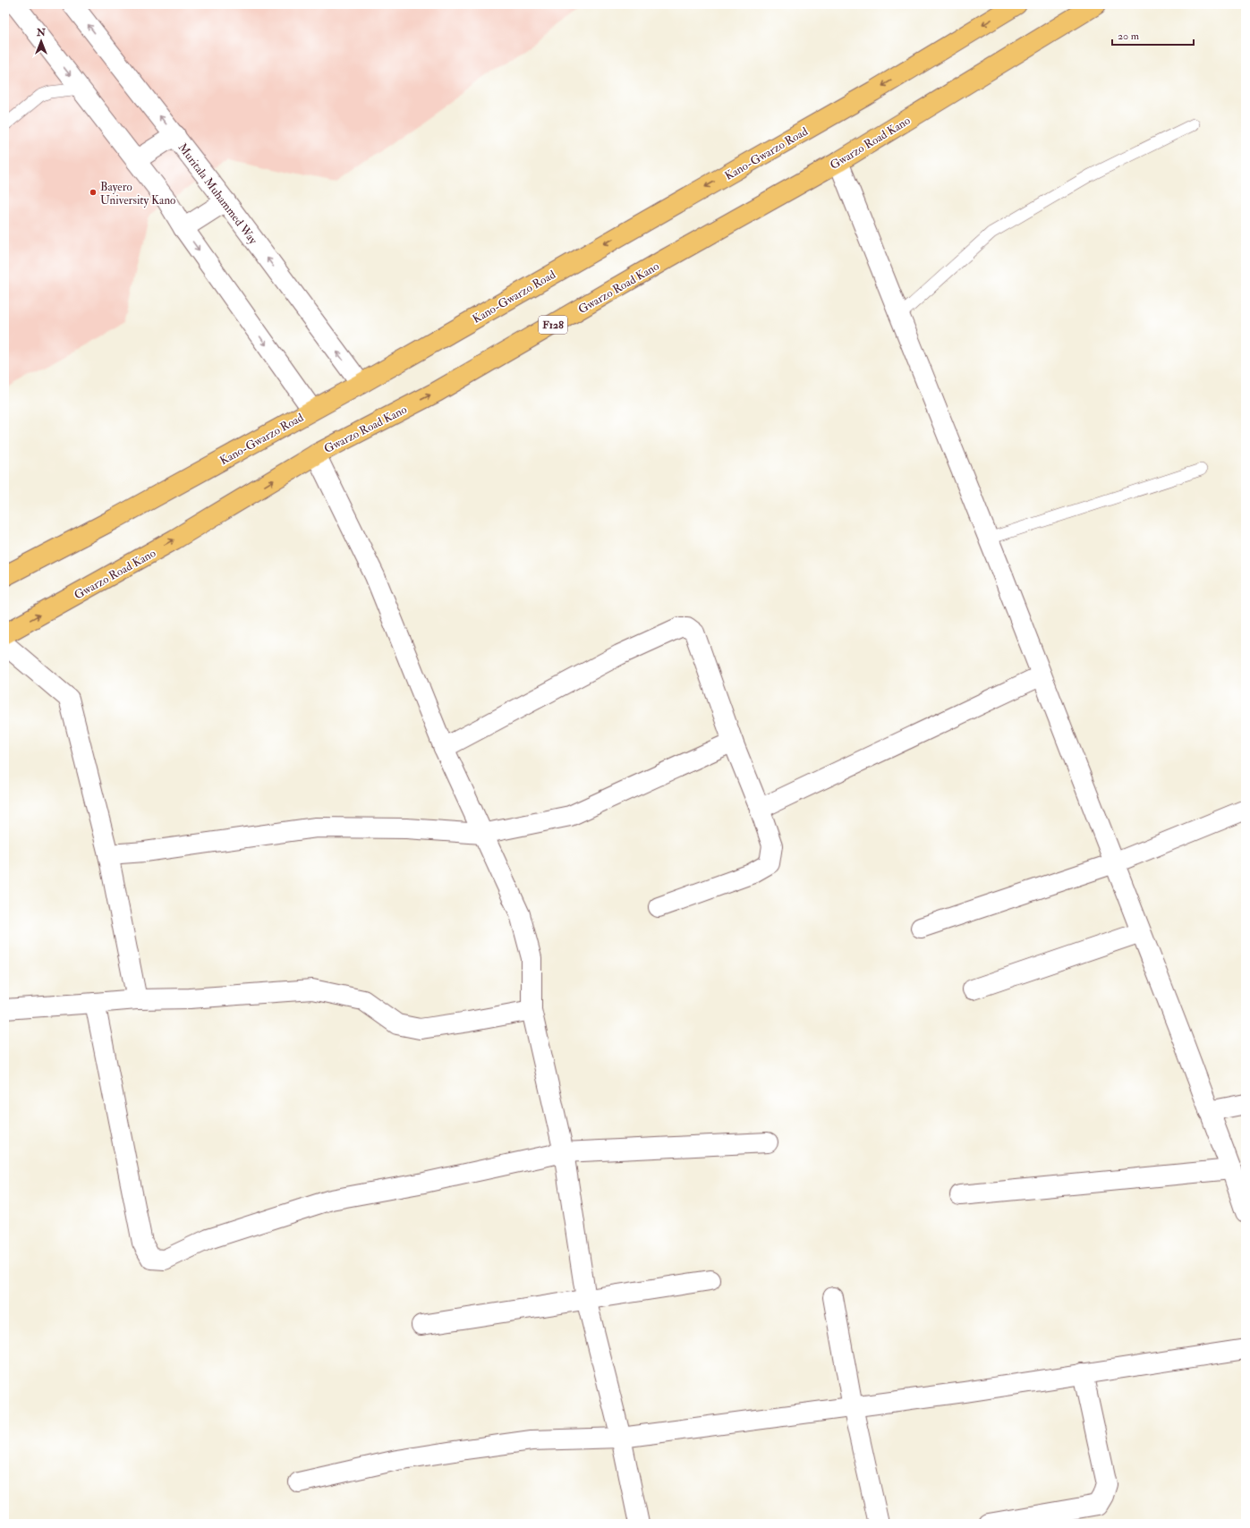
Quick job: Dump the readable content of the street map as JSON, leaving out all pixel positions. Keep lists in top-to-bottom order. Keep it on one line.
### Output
{"streets":{"main road":["Gwarzo Road Kano","Kano-Gwarzo Road","F128"],"street":["Muritala Muhammed Way"]},"crossings":[["Kano-Gwarzo Road","Muritala Muhammed Way"]],"one_way":["Gwarzo Road Kano","Kano-Gwarzo Road"],"places":["Bayero University Kano"],"scale_bar":"20 m","north":"top"}
